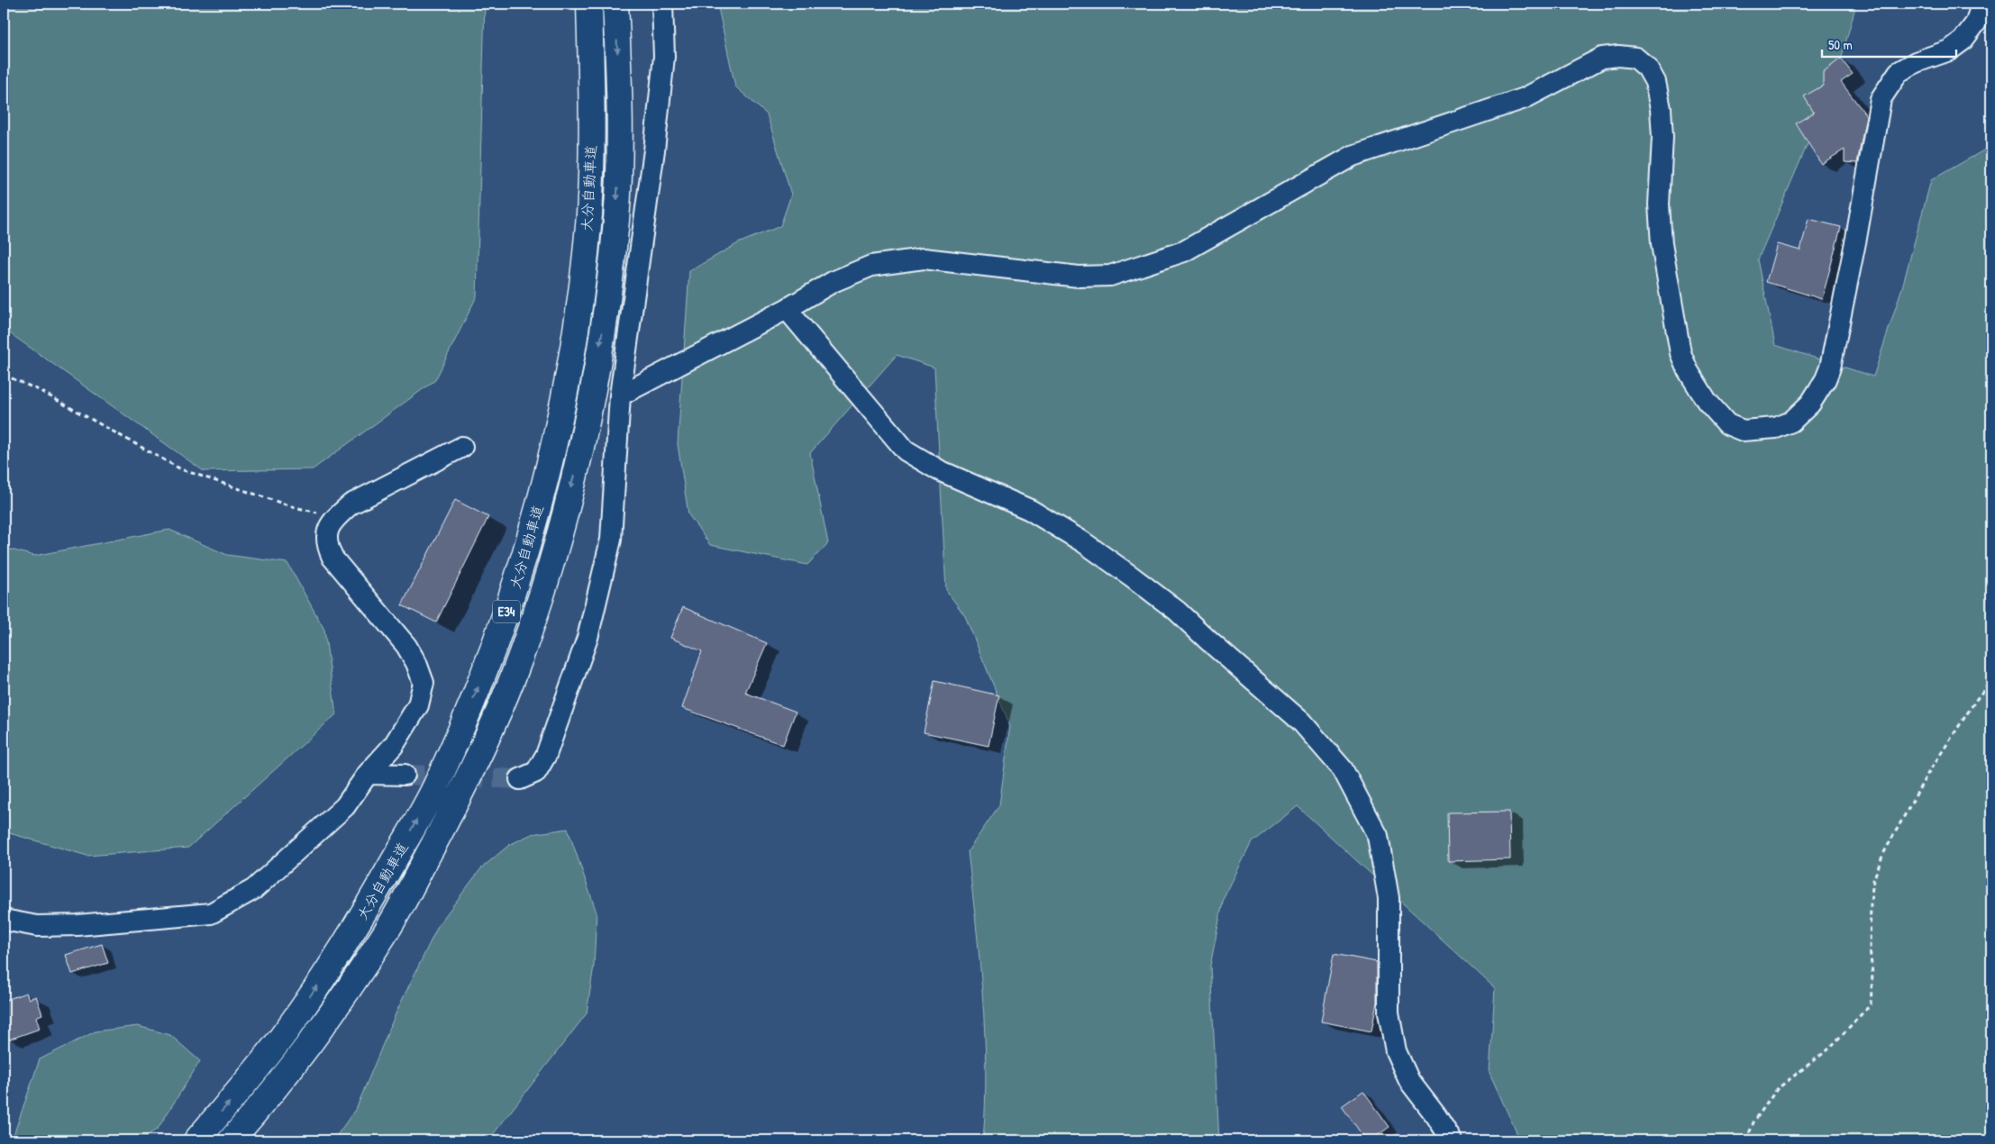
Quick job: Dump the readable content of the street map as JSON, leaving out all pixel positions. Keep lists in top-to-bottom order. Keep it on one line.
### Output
{"streets":{"highway":["大分自動車道","E34"]},"scale_bar":"50 m"}
